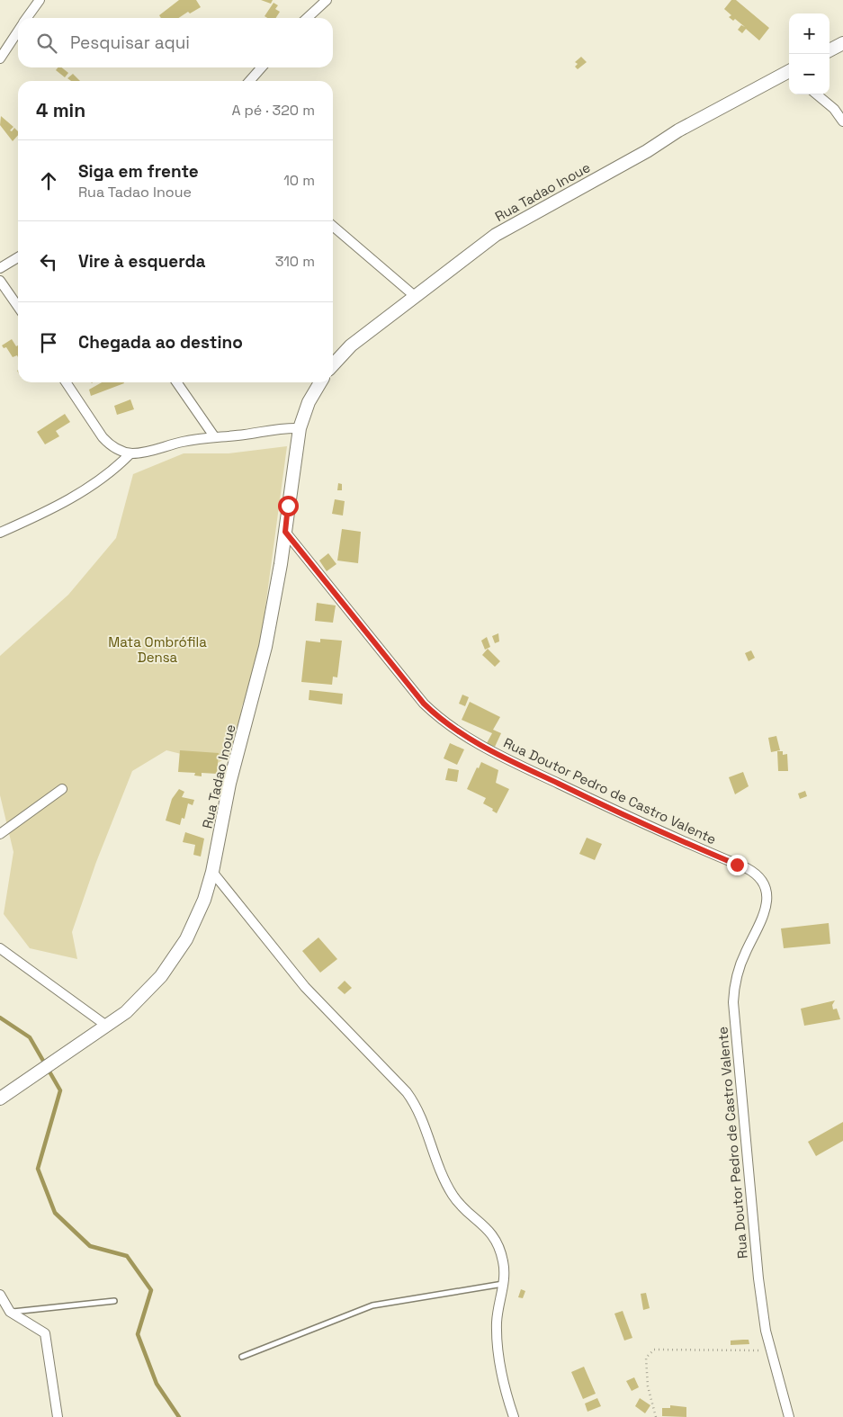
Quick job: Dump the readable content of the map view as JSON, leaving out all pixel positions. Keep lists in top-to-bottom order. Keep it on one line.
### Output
{"streets":{"street":["Rua Tadao Inoue","Rua Doutor Pedro de Castro Valente"]},"crossings":[["Rua Tadao Inoue","Rua Doutor Pedro de Castro Valente"]],"parks":["Mata Ombrófila Densa"],"page":{"map_buttons":["+","−"],"search":"Pesquisar aqui","heading":["4 min","A pé · 320 m"],"list":[["Siga em frente","Rua Tadao Inoue","10 m"],["Vire à esquerda","310 m"],"Chegada ao destino"]}}
